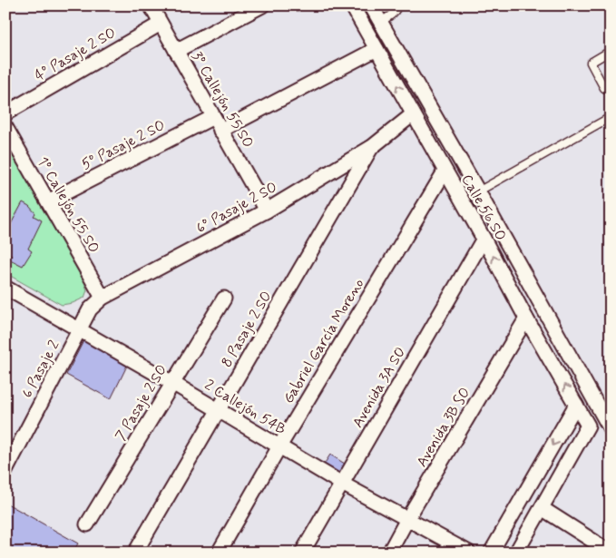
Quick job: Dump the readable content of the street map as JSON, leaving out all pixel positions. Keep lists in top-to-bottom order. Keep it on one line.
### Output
{"streets":{"street":["4º Pasaje 2 SO","3º Callejón 55 SO","5º Pasaje 2 SO","1º Callejón 55 SO","6º Pasaje 2 SO","Calle 56 SO","8 Pasaje 2 SO","Gabriel García Moreno","6 Pasaje 2","Avenida 3A SO","7 Pasaje 2 SO","2 Callejón 54B","Avenida 3B SO"]},"crossings":[["4º Pasaje 2 SO","3º Callejón 55 SO"],["3º Callejón 55 SO","5º Pasaje 2 SO"],["3º Callejón 55 SO","6º Pasaje 2 SO"],["5º Pasaje 2 SO","1º Callejón 55 SO"],["1º Callejón 55 SO","6º Pasaje 2 SO"],["6º Pasaje 2 SO","Calle 56 SO"],["6º Pasaje 2 SO","8 Pasaje 2 SO"],["6º Pasaje 2 SO","6 Pasaje 2"],["6º Pasaje 2 SO","2 Callejón 54B"],["Calle 56 SO","Gabriel García Moreno"],["Calle 56 SO","Avenida 3A SO"],["Calle 56 SO","Avenida 3B SO"],["8 Pasaje 2 SO","2 Callejón 54B"],["Gabriel García Moreno","2 Callejón 54B"],["6 Pasaje 2","2 Callejón 54B"],["Avenida 3A SO","2 Callejón 54B"],["7 Pasaje 2 SO","2 Callejón 54B"],["2 Callejón 54B","Avenida 3B SO"]]}
